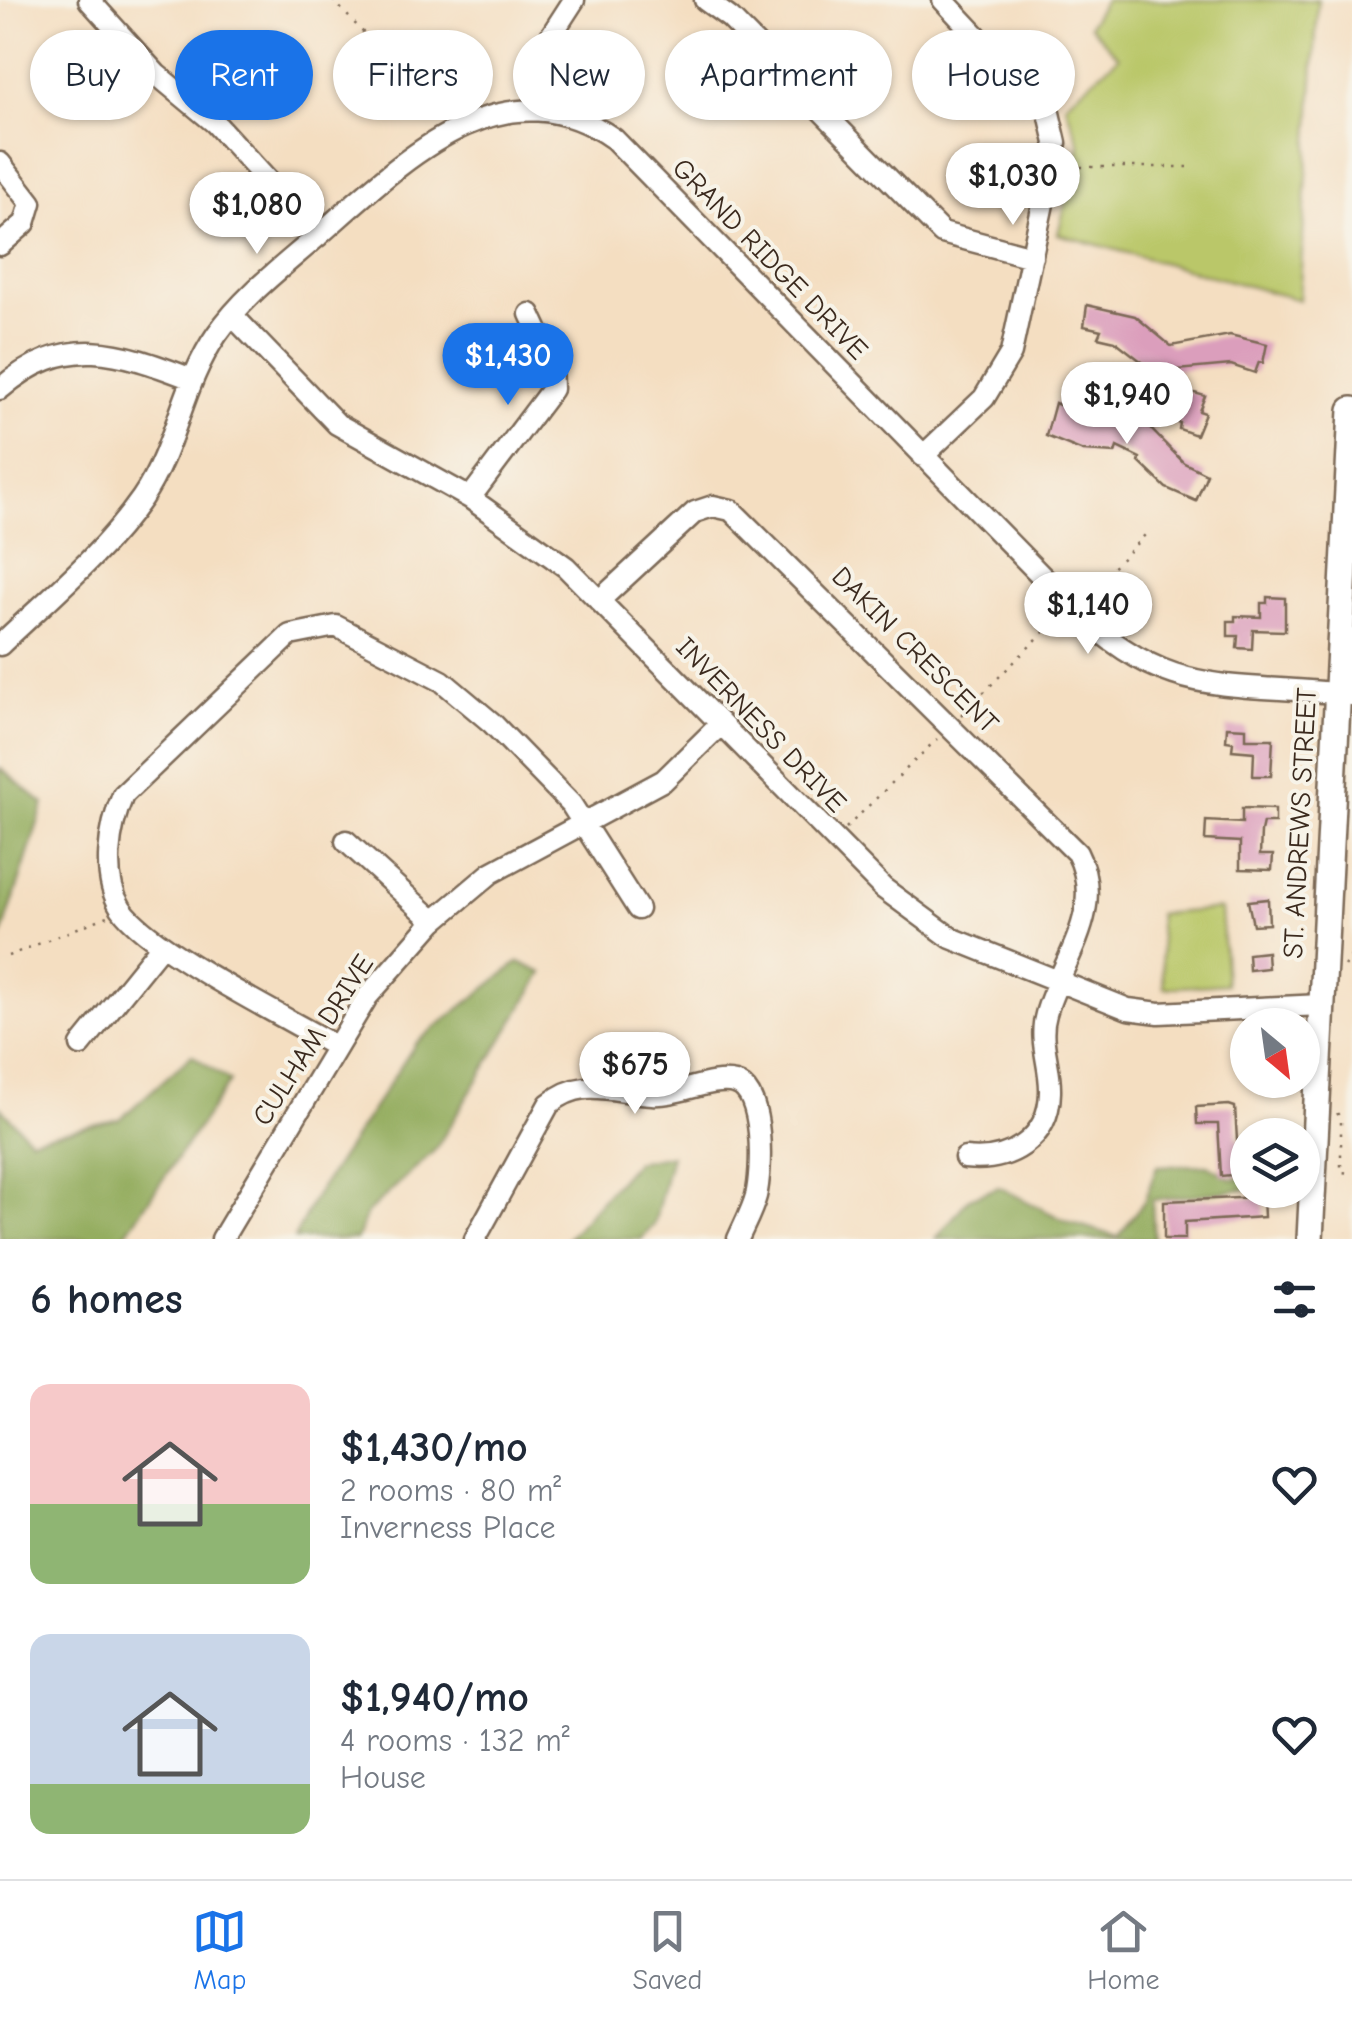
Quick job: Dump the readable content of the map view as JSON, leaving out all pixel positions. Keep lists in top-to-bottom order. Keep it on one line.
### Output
{"streets":{"main road":["ST. ANDREWS STREET"],"street":["GRAND RIDGE DRIVE","DAKIN CRESCENT","INVERNESS DRIVE","CULHAM DRIVE"]},"crossings":[["GRAND RIDGE DRIVE","INVERNESS DRIVE"],["GRAND RIDGE DRIVE","ST. ANDREWS STREET"],["DAKIN CRESCENT","INVERNESS DRIVE"],["INVERNESS DRIVE","ST. ANDREWS STREET"],["INVERNESS DRIVE","CULHAM DRIVE"]],"north":"bottom right","page":{"chip":["Buy","Rent","Filters","New","Apartment","House"],"price":["$1,030","$1,080","$1,430","$1,940","$1,140","$675"],"heading":"6 homes","list":[{"name":"$1,430/mo","note":"2 rooms · 80 m² · Inverness Place"},{"name":"$1,940/mo","note":"4 rooms · 132 m² · House"}],"tabs":["Map","Saved","Home"]}}
